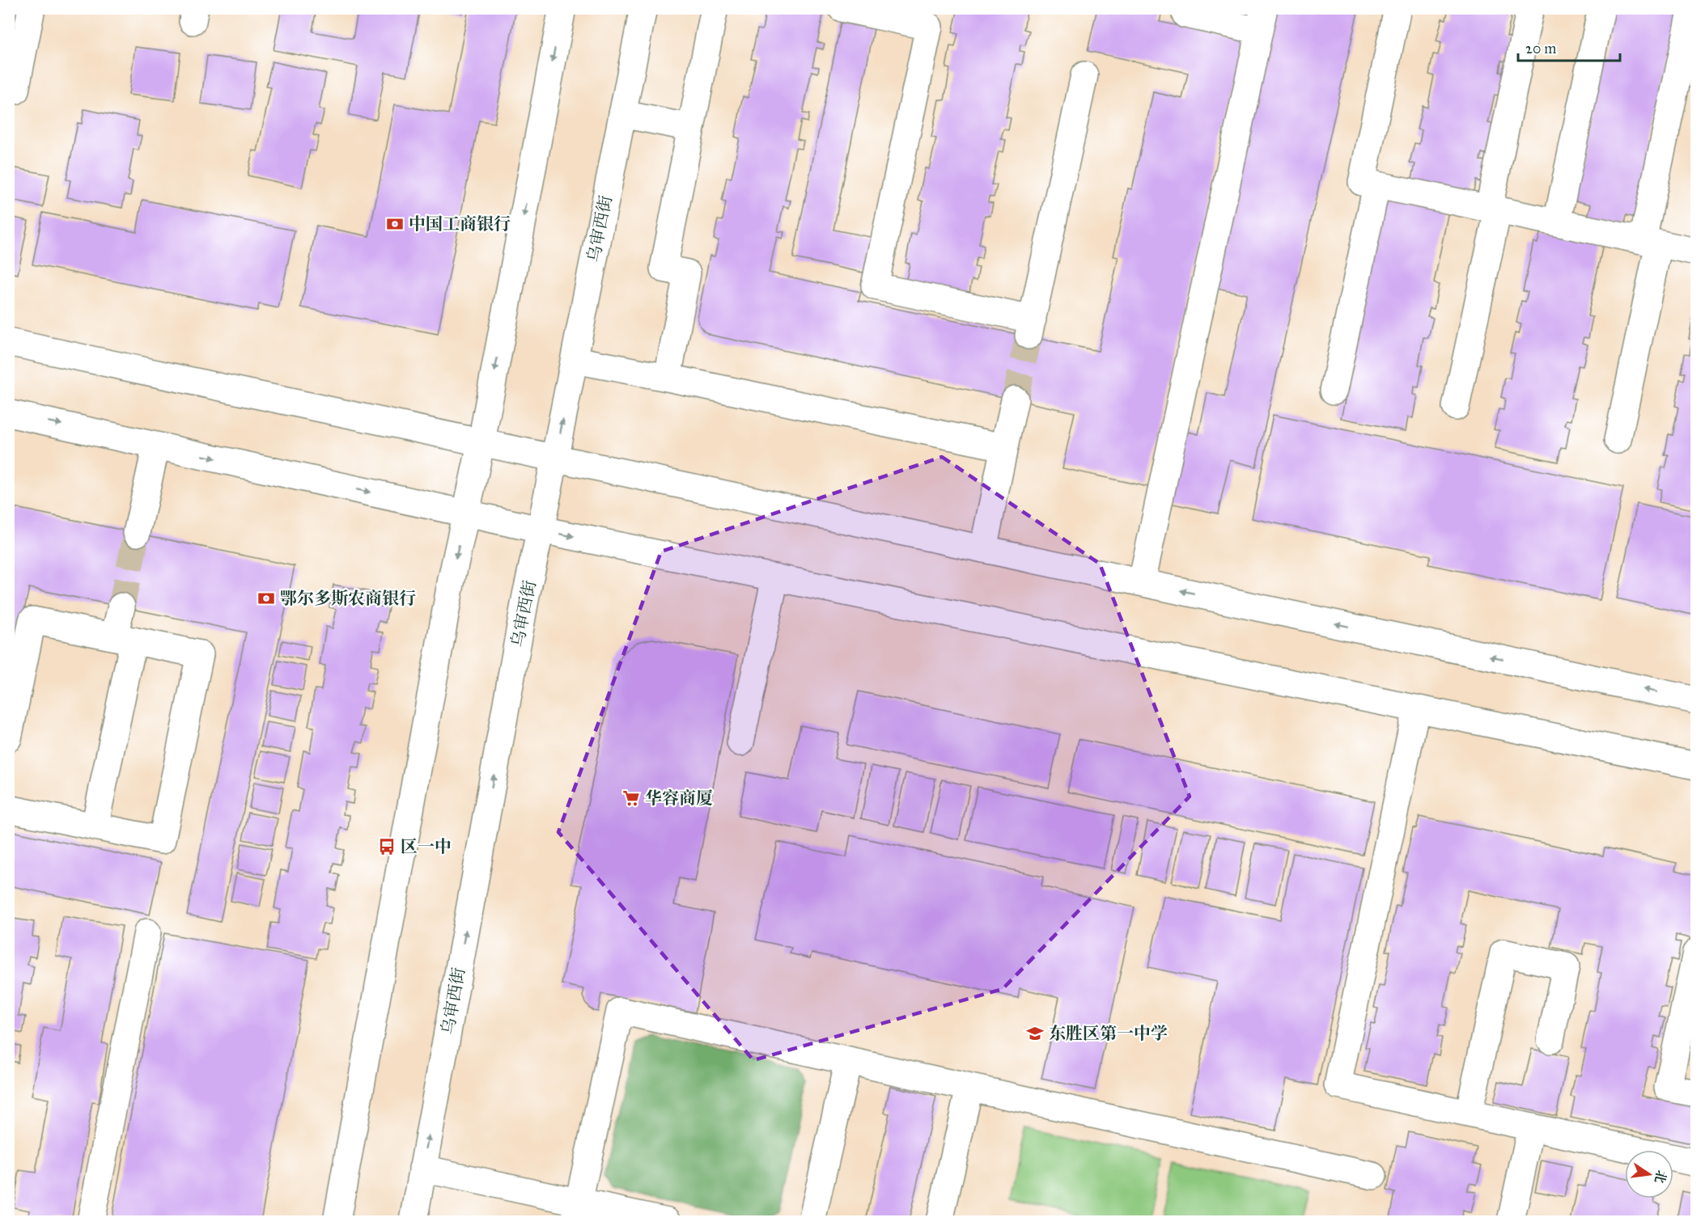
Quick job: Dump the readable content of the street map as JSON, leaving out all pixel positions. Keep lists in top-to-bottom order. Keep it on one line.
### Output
{"streets":{"street":["乌审西街"]},"places":{"bank":["中国工商银行","鄂尔多斯农商银行"],"supermarket":["华容商厦"],"bus stop":["区一中"],"school or university":["东胜区第一中学"]},"scale_bar":"20 m","north":"right"}
